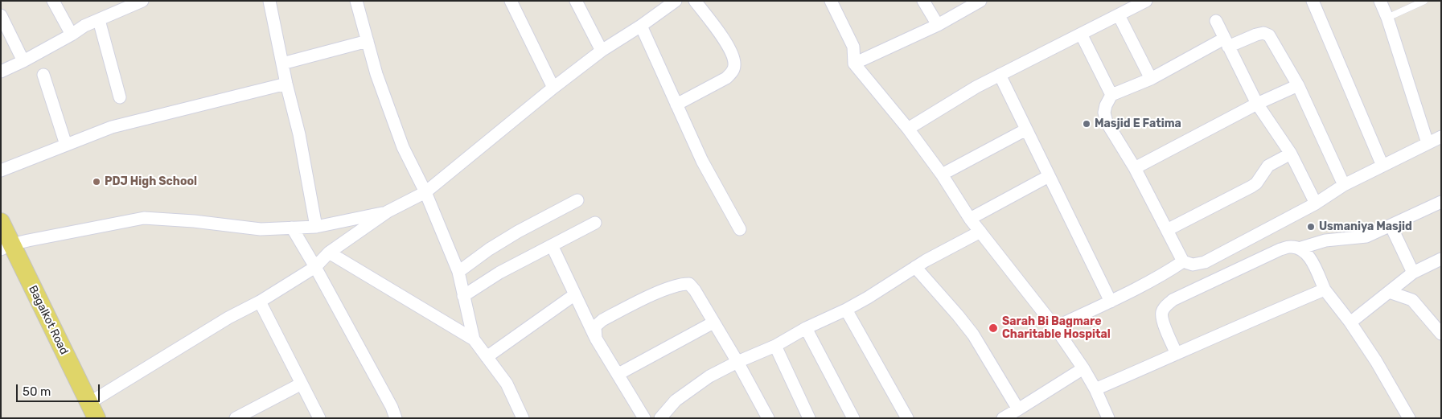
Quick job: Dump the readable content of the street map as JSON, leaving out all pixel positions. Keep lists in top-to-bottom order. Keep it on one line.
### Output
{"streets":{"main road":["Bagalkot Road"]},"places":["Masjid E Fatima","PDJ High School","Usmaniya Masjid","Sarah Bi Bagmare Charitable Hospital"],"scale_bar":"50 m"}
